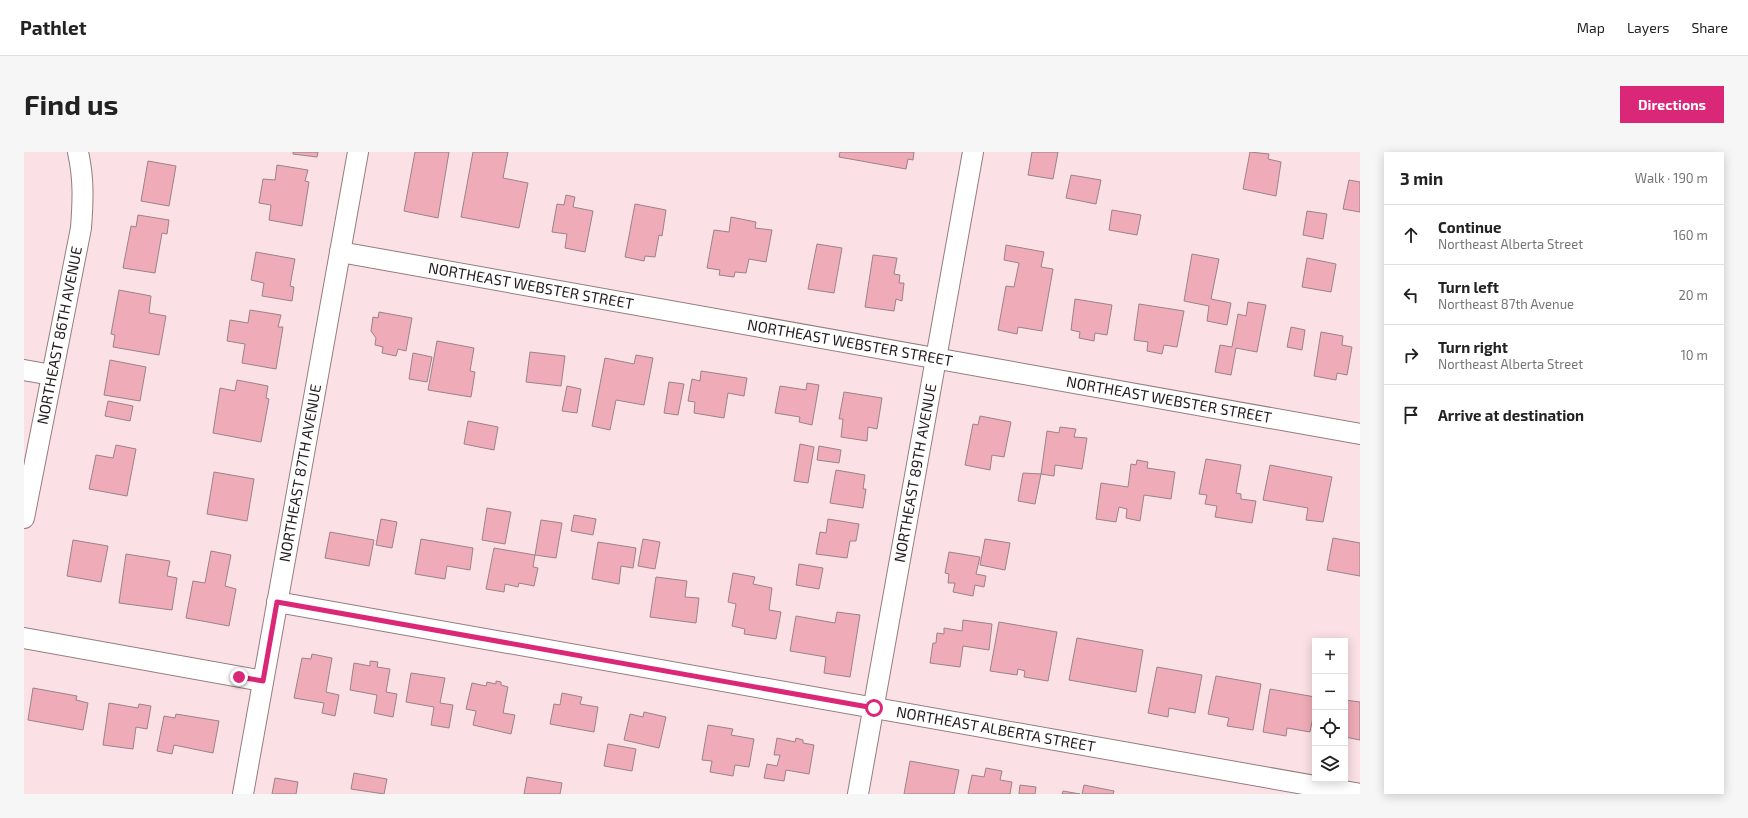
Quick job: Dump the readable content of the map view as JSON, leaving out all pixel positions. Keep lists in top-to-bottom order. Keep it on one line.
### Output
{"streets":{"street":["NORTHEAST WEBSTER STREET","NORTHEAST 86TH AVENUE","NORTHEAST 87TH AVENUE","NORTHEAST 89TH AVENUE","NORTHEAST ALBERTA STREET"]},"crossings":[["NORTHEAST WEBSTER STREET","NORTHEAST 87TH AVENUE"],["NORTHEAST WEBSTER STREET","NORTHEAST 89TH AVENUE"],["NORTHEAST 87TH AVENUE","NORTHEAST ALBERTA STREET"],["NORTHEAST 89TH AVENUE","NORTHEAST ALBERTA STREET"]],"page":{"header":"Pathlet","nav":["Map","Layers","Share"],"buttons":"Directions","title":"Find us","heading":["3 min","Walk · 190 m"],"list":[["Continue","Northeast Alberta Street","160 m"],["Turn left","Northeast 87th Avenue","20 m"],["Turn right","Northeast Alberta Street","10 m"],"Arrive at destination"],"map_buttons":["+","−"]}}
